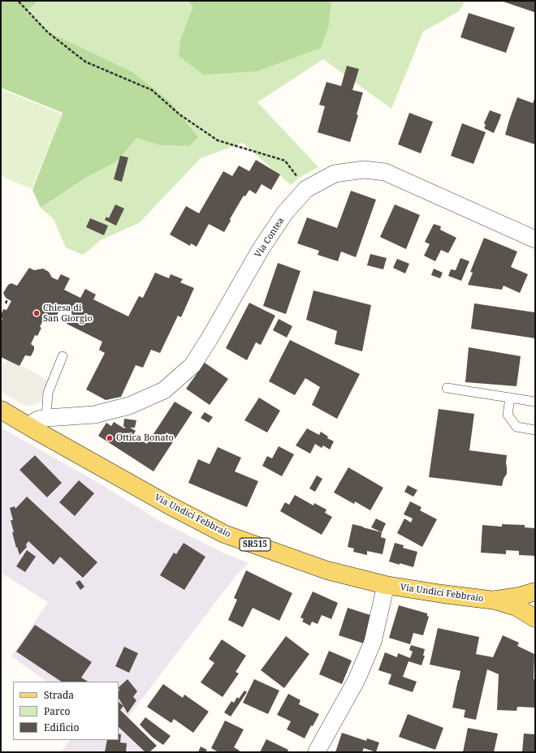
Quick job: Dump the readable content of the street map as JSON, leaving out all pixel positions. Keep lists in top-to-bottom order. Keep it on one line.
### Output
{"streets":{"main road":["Via Undici Febbraio","SR515"],"street":["Via Contea"]},"crossings":[["Via Contea","Via Undici Febbraio"]],"places":["Chiesa di San Giorgio","Ottica Bonato"],"legend":["Strada","Parco","Edificio"]}
